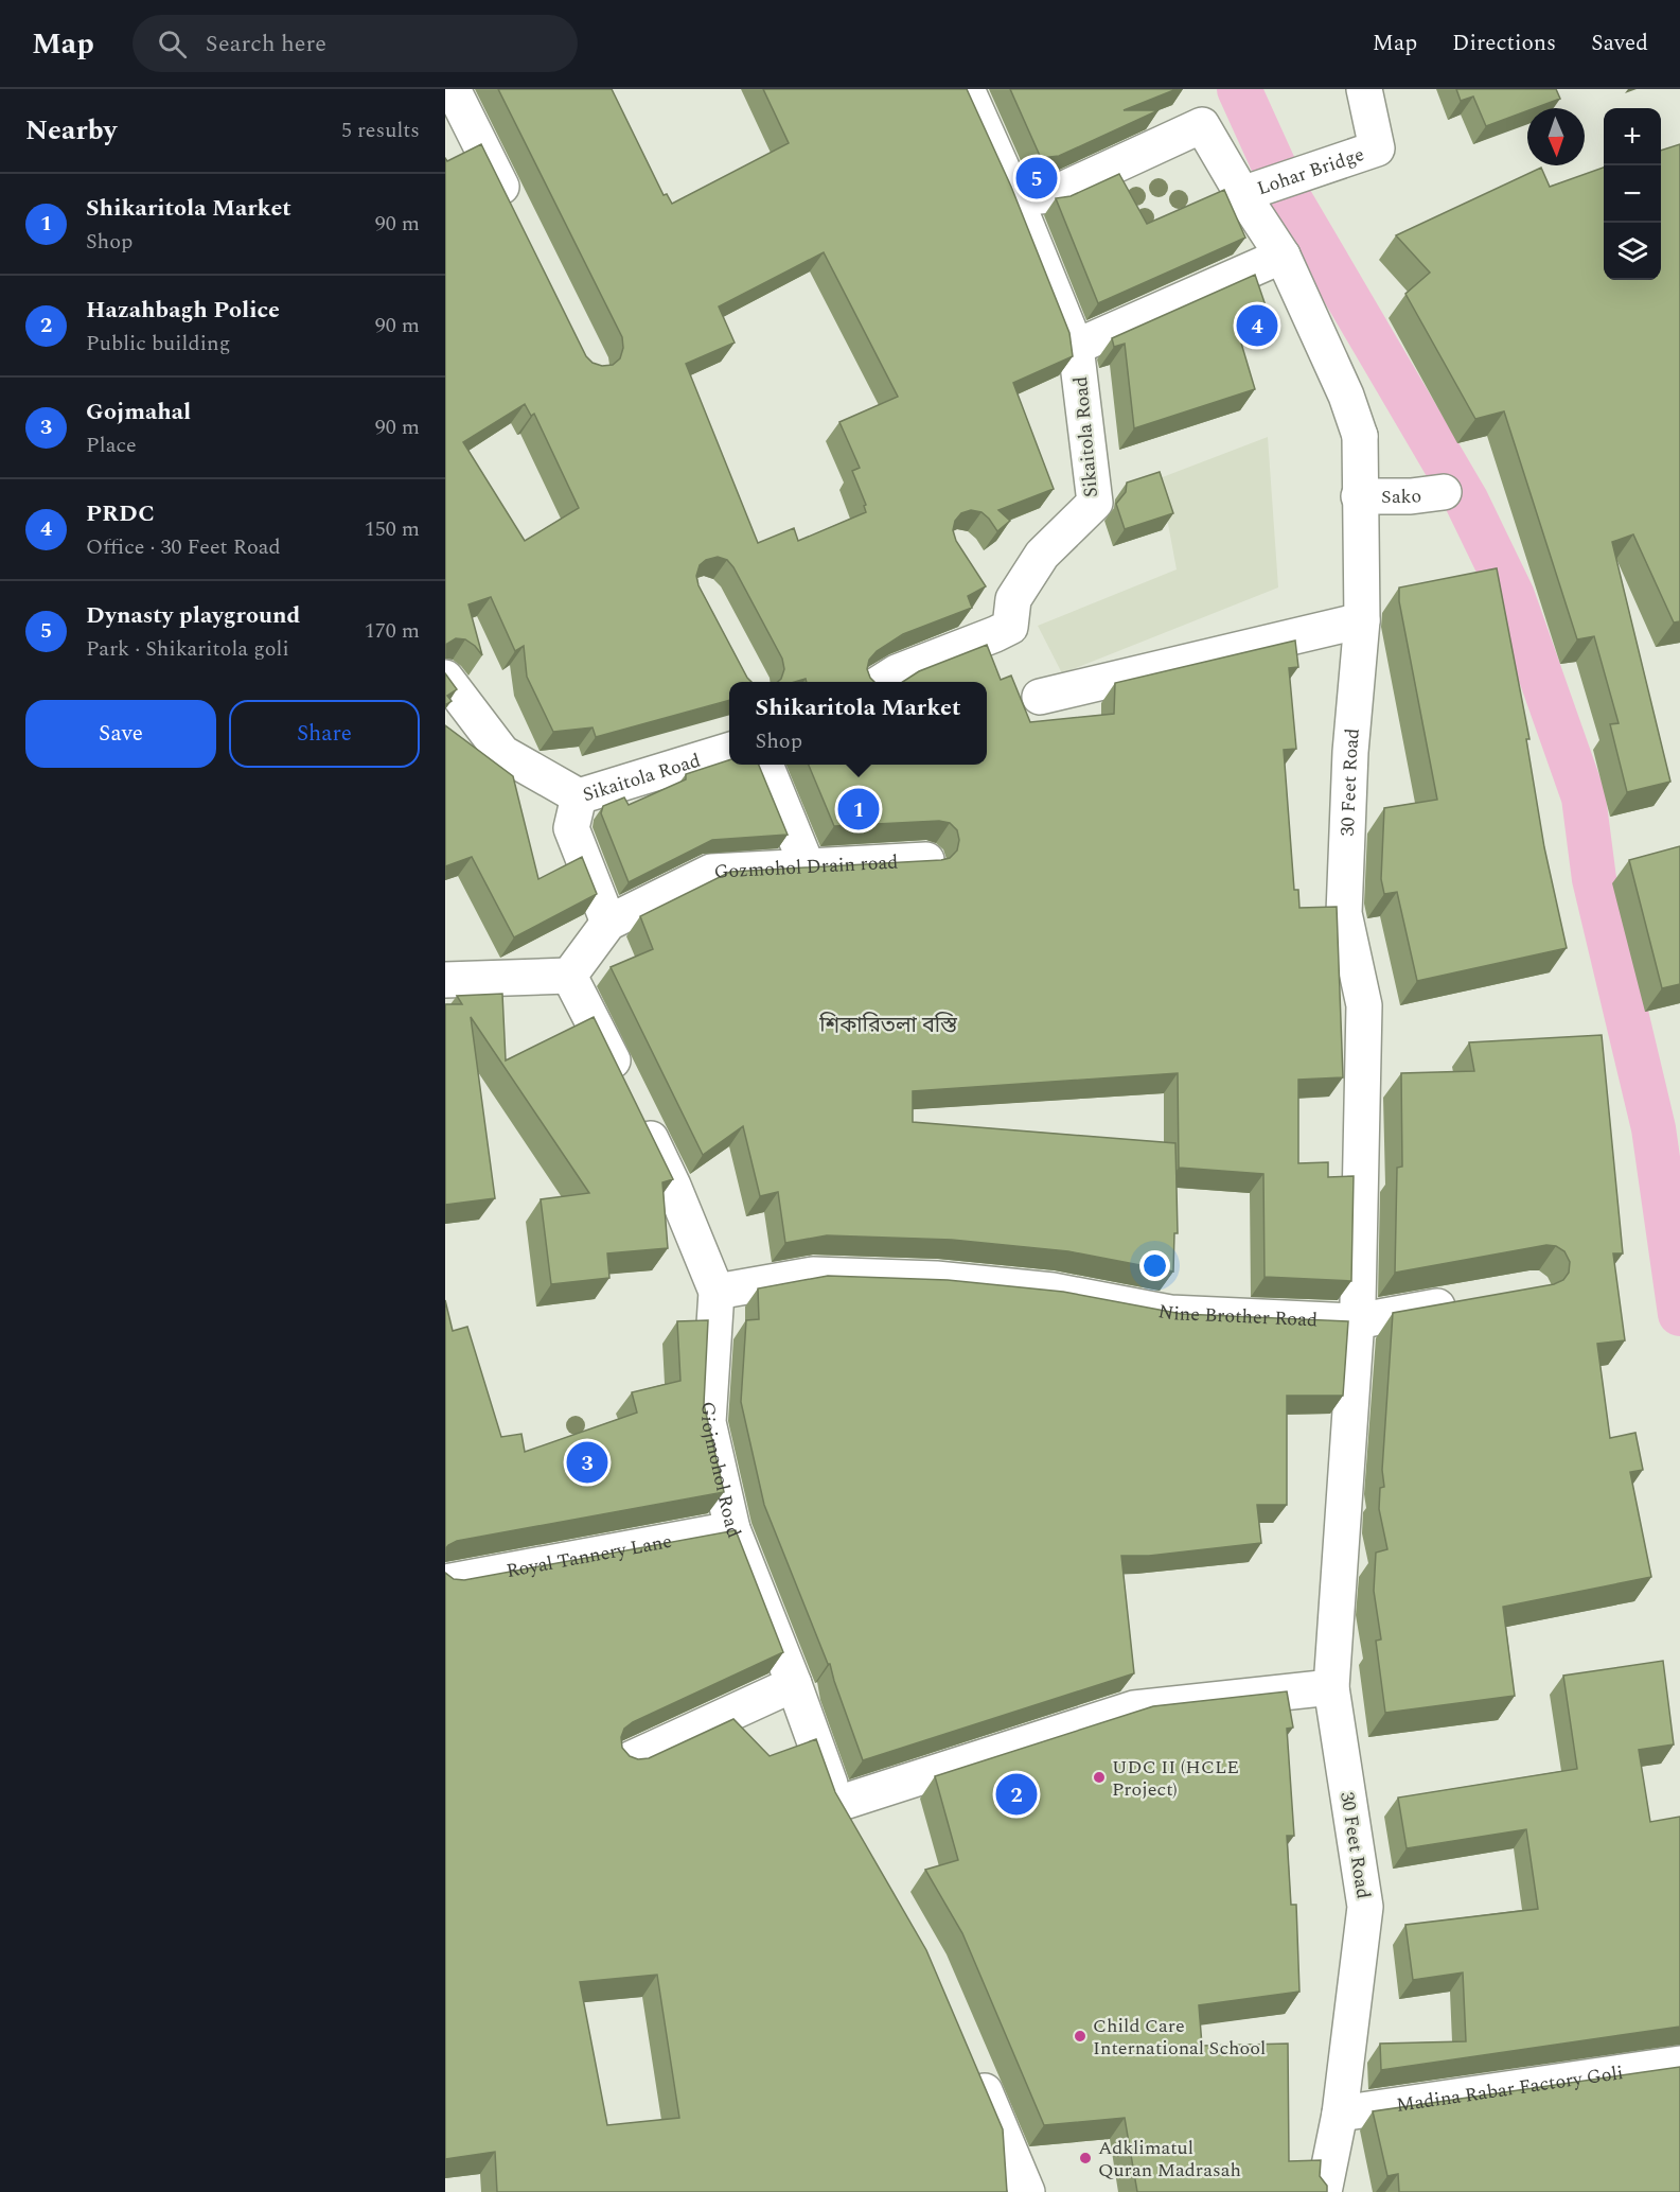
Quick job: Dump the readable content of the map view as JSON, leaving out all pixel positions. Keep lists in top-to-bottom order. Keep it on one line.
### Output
{"streets":{"street":["Lohar Bridge","Sikaitola Road","Sako","30 Feet Road","Gozmohol Drain road","Nine Brother Road","Giojmohol Road","Royal Tannery Lane","Madina Rabar Factory Goli"]},"crossings":[["Lohar Bridge","30 Feet Road"],["Sikaitola Road","30 Feet Road"],["Sako","30 Feet Road"],["30 Feet Road","Nine Brother Road"],["30 Feet Road","Madina Rabar Factory Goli"],["Nine Brother Road","Giojmohol Road"],["Giojmohol Road","Royal Tannery Lane"]],"districts":["শিকারিতলা বস্তি"],"places":["UDC II (HCLE Project)","Child Care International School","Adklimatul Quran Madrasah"],"north":"bottom","page":{"header":"Map","search":"Search here","nav":["Map","Directions","Saved"],"heading":["Nearby","5 results"],"map_buttons":["+","−"],"pins":["5","4","1","3","2"],"list":[{"mark":"1","name":"Shikaritola Market","note":"Shop","value":"90 m"},{"mark":"2","name":"Hazahbagh Police","note":"Public building","value":"90 m"},{"mark":"3","name":"Gojmahal","note":"Place","value":"90 m"},{"mark":"4","name":"PRDC","note":"Office · 30 Feet Road","value":"150 m"},{"mark":"5","name":"Dynasty playground","note":"Park · Shikaritola goli","value":"170 m"}],"buttons":["Save","Share"],"popup":["Shikaritola Market","Shop"]}}
